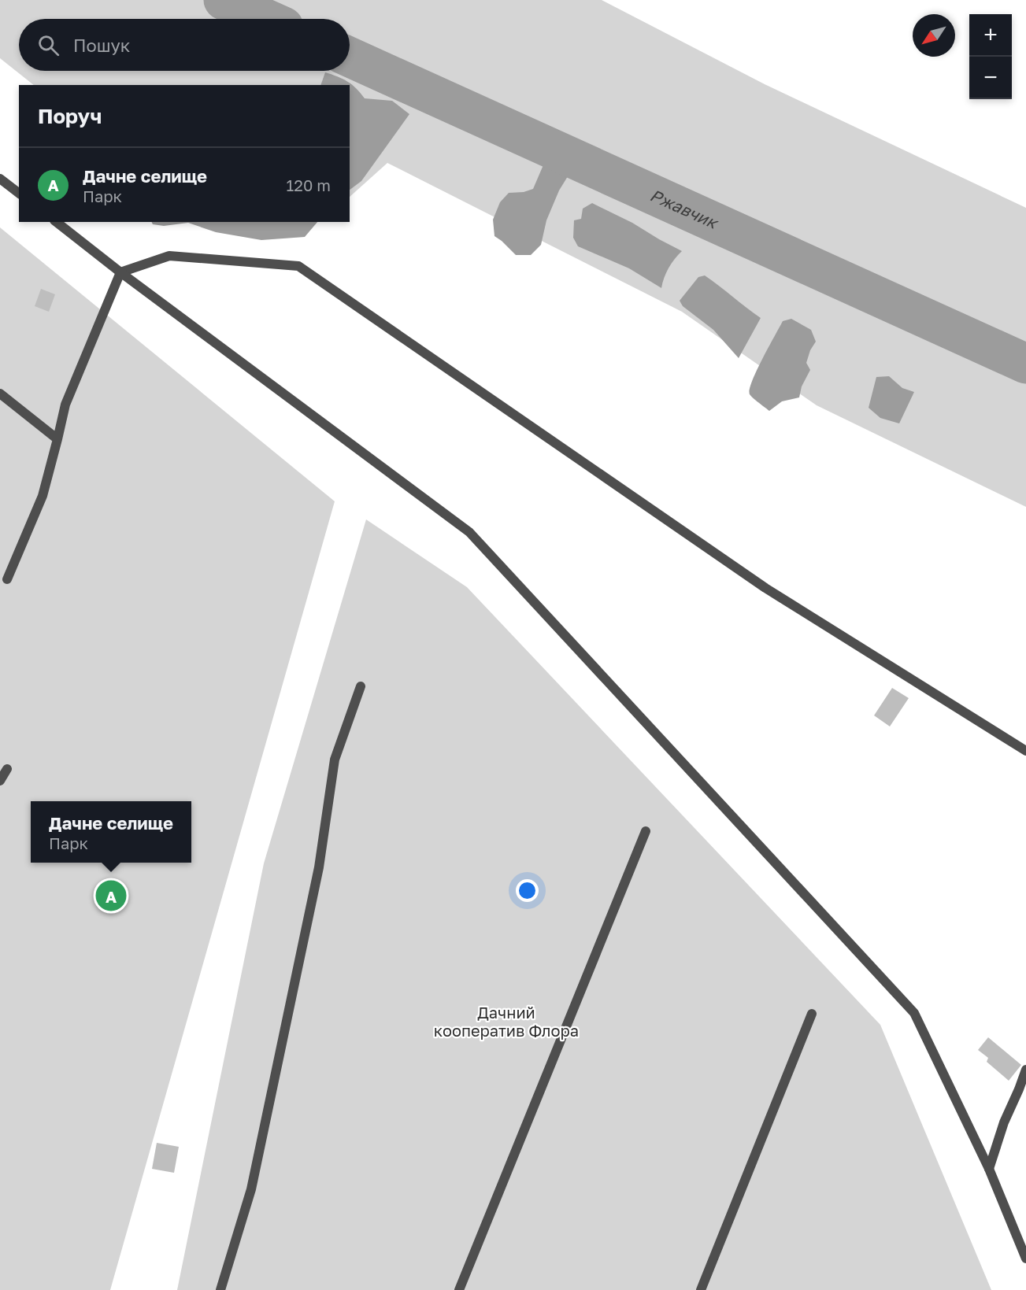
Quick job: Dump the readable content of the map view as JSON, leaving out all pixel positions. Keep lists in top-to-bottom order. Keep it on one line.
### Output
{"water":["Ржавчик"],"parks":["Дачний кооператив Флора"],"north":"bottom left","page":{"map_buttons":["+","−"],"search":"Пошук","heading":"Поруч","list":[{"mark":"A","name":"Дачне селище","note":"Парк","value":"120 m"}],"popup":["Дачне селище","Парк"],"pins":"A"}}
